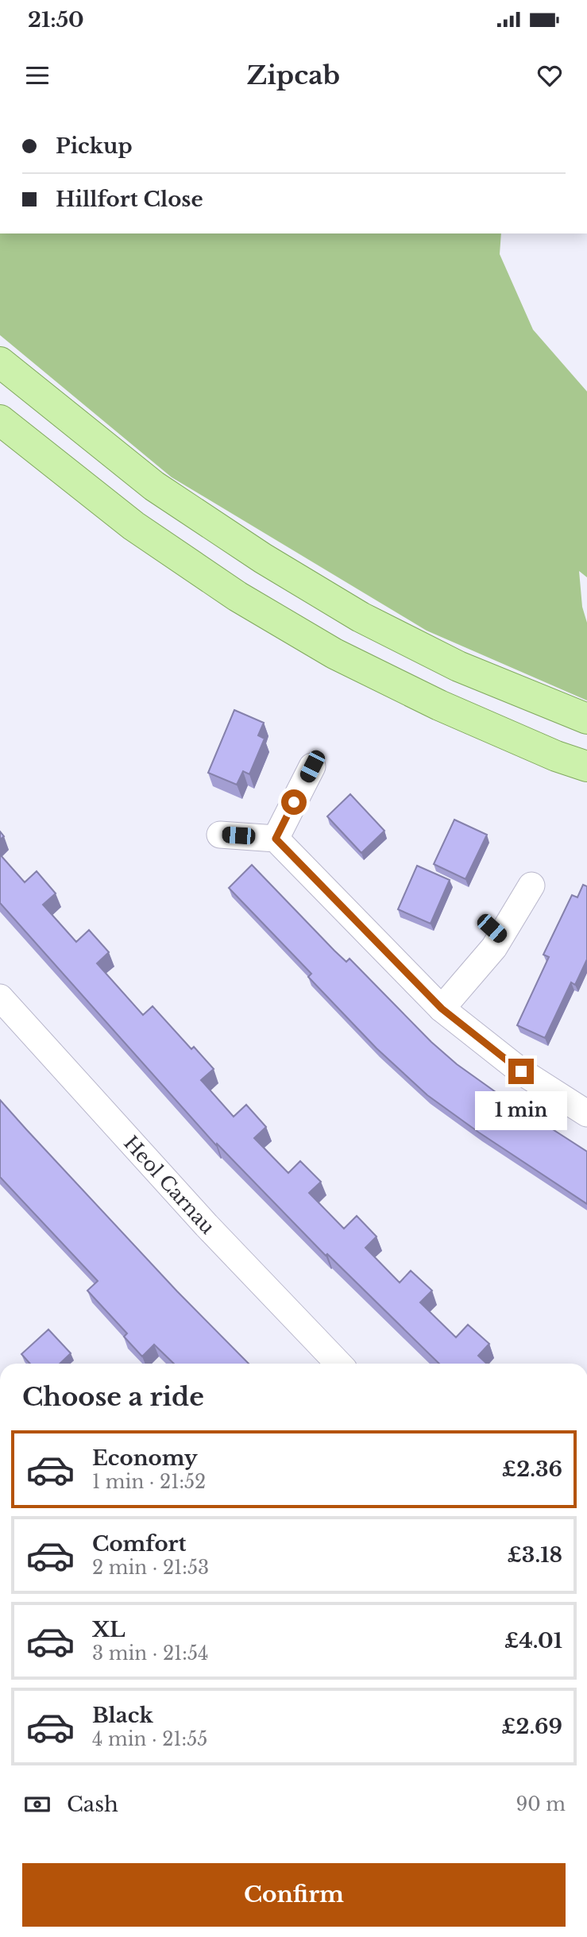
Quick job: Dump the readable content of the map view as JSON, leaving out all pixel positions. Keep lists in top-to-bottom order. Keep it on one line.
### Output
{"streets":{"street":["Heol Carnau"]},"page":{"status":"21:50","header":"Zipcab","banner":["Pickup","Hillfort Close"],"bubble":"1 min","heading":"Choose a ride","list":[{"name":"Economy","note":"1 min · 21:52","value":"£2.36"},{"name":"Comfort","note":"2 min · 21:53","value":"£3.18"},{"name":"XL","note":"3 min · 21:54","value":"£4.01"},{"name":"Black","note":"4 min · 21:55","value":"£2.69"}],"pay":["Cash","90 m"],"buttons":"Confirm"}}
